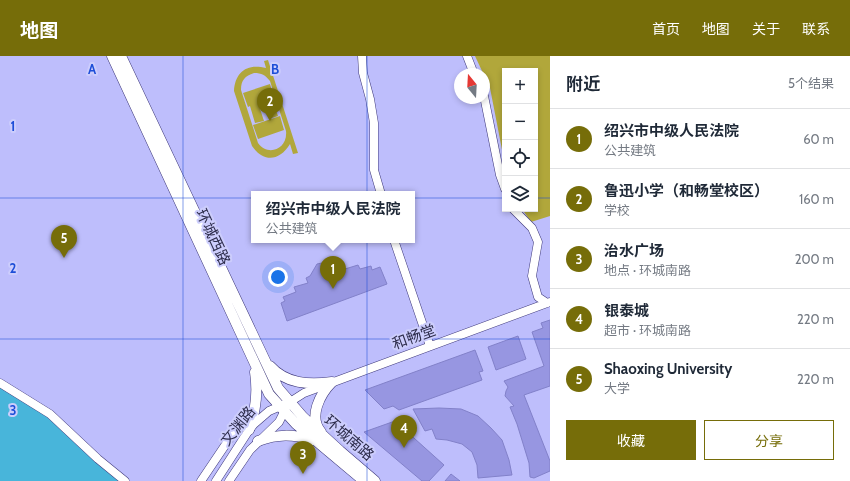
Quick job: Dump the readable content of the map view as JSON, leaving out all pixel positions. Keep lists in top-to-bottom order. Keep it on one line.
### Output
{"streets":{"main road":["环城西路","环城南路"],"street":["和畅堂","文渊路"]},"crossings":[["环城西路","和畅堂"],["环城西路","文渊路"],["环城西路","环城南路"],["和畅堂","文渊路"]],"north":"top","page":{"header":"地图","nav":["首页","地图","关于","联系"],"heading":["附近","5个结果"],"map_buttons":["+","−"],"pins":["2","5","1","4","3"],"list":[{"mark":"1","name":"绍兴市中级人民法院","note":"公共建筑","value":"60 m"},{"mark":"2","name":"鲁迅小学（和畅堂校区）","note":"学校","value":"160 m"},{"mark":"3","name":"治水广场","note":"地点 · 环城南路","value":"200 m"},{"mark":"4","name":"银泰城","note":"超市 · 环城南路","value":"220 m"},{"mark":"5","name":"Shaoxing University","note":"大学","value":"220 m"}],"popup":["绍兴市中级人民法院","公共建筑"],"buttons":["收藏","分享"]},"grid":{"columns":["A","B"],"rows":["1","2","3"]}}
